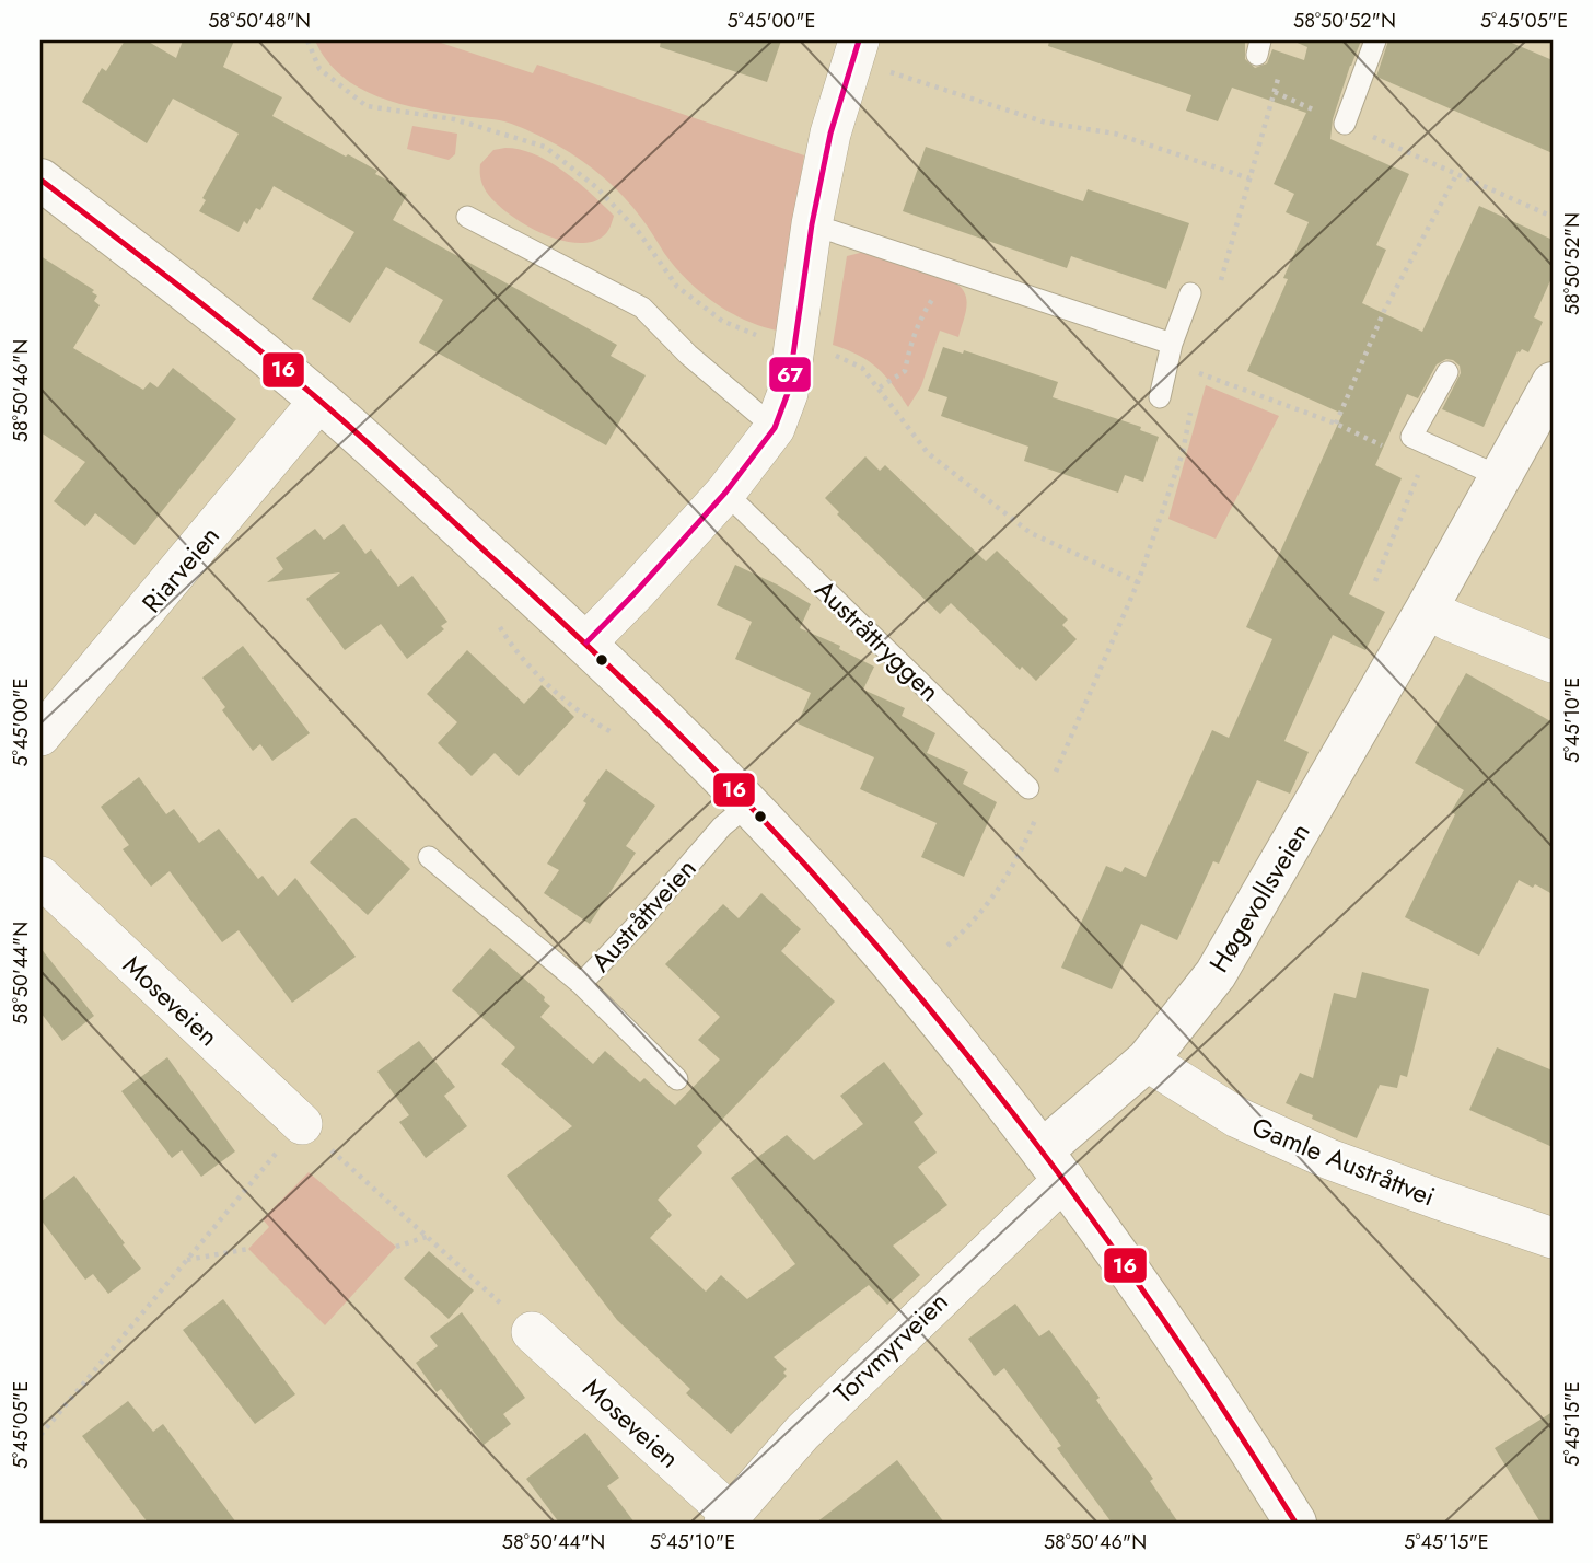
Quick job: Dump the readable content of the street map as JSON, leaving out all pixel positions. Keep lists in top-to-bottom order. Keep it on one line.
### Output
{"streets":{"main road":["Høgevollsveien"],"street":["Riarveien","Moseveien","Gamle Austråttvei","Torvmyrveien"],"lane":["Austråttryggen","Austråttveien"]},"crossings":[["Høgevollsveien","Gamle Austråttvei"],["Høgevollsveien","Torvmyrveien"],["Moseveien","Torvmyrveien"]],"lines":["transit line 67","transit line 16"],"coordinates":["58°50'48\"N","5°45'00\"E","58°50'52\"N","5°45'05\"E","58°50'46\"N","5°45'10\"E","58°50'44\"N","5°45'15\"E"]}
